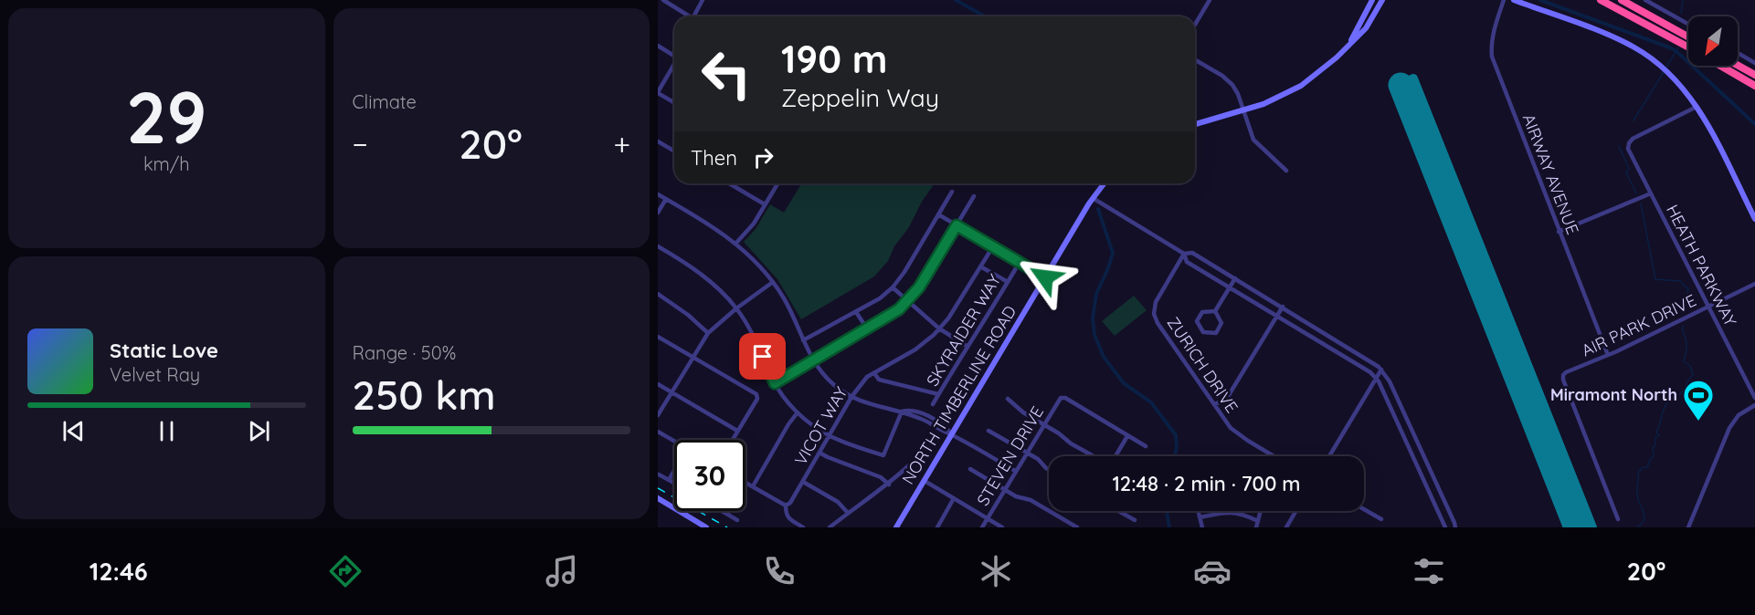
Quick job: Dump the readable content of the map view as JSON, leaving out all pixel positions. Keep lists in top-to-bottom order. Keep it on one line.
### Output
{"streets":{"main road":["NORTH TIMBERLINE ROAD"],"street":["AIRWAY AVENUE","HEATH PARKWAY","AIR PARK DRIVE","SKYRAIDER WAY","ZURICH DRIVE","VICOT WAY","STEVEN DRIVE"]},"crossings":[["AIRWAY AVENUE","AIR PARK DRIVE"],["HEATH PARKWAY","AIR PARK DRIVE"]],"places":{"sports":["Miramont North"]},"north":"bottom left","page":{"tile":[["29","km/h"],"Climate",["Range · 50%","250 km"]],"turn":["190 m","Zeppelin Way"],"heat":["−","20°","+"],"then":"Then","song":["Static Love","Velvet Ray"],"limit":"30","trip":"12:48 · 2 min · 700 m","tabs":["12:46","20°"]}}
